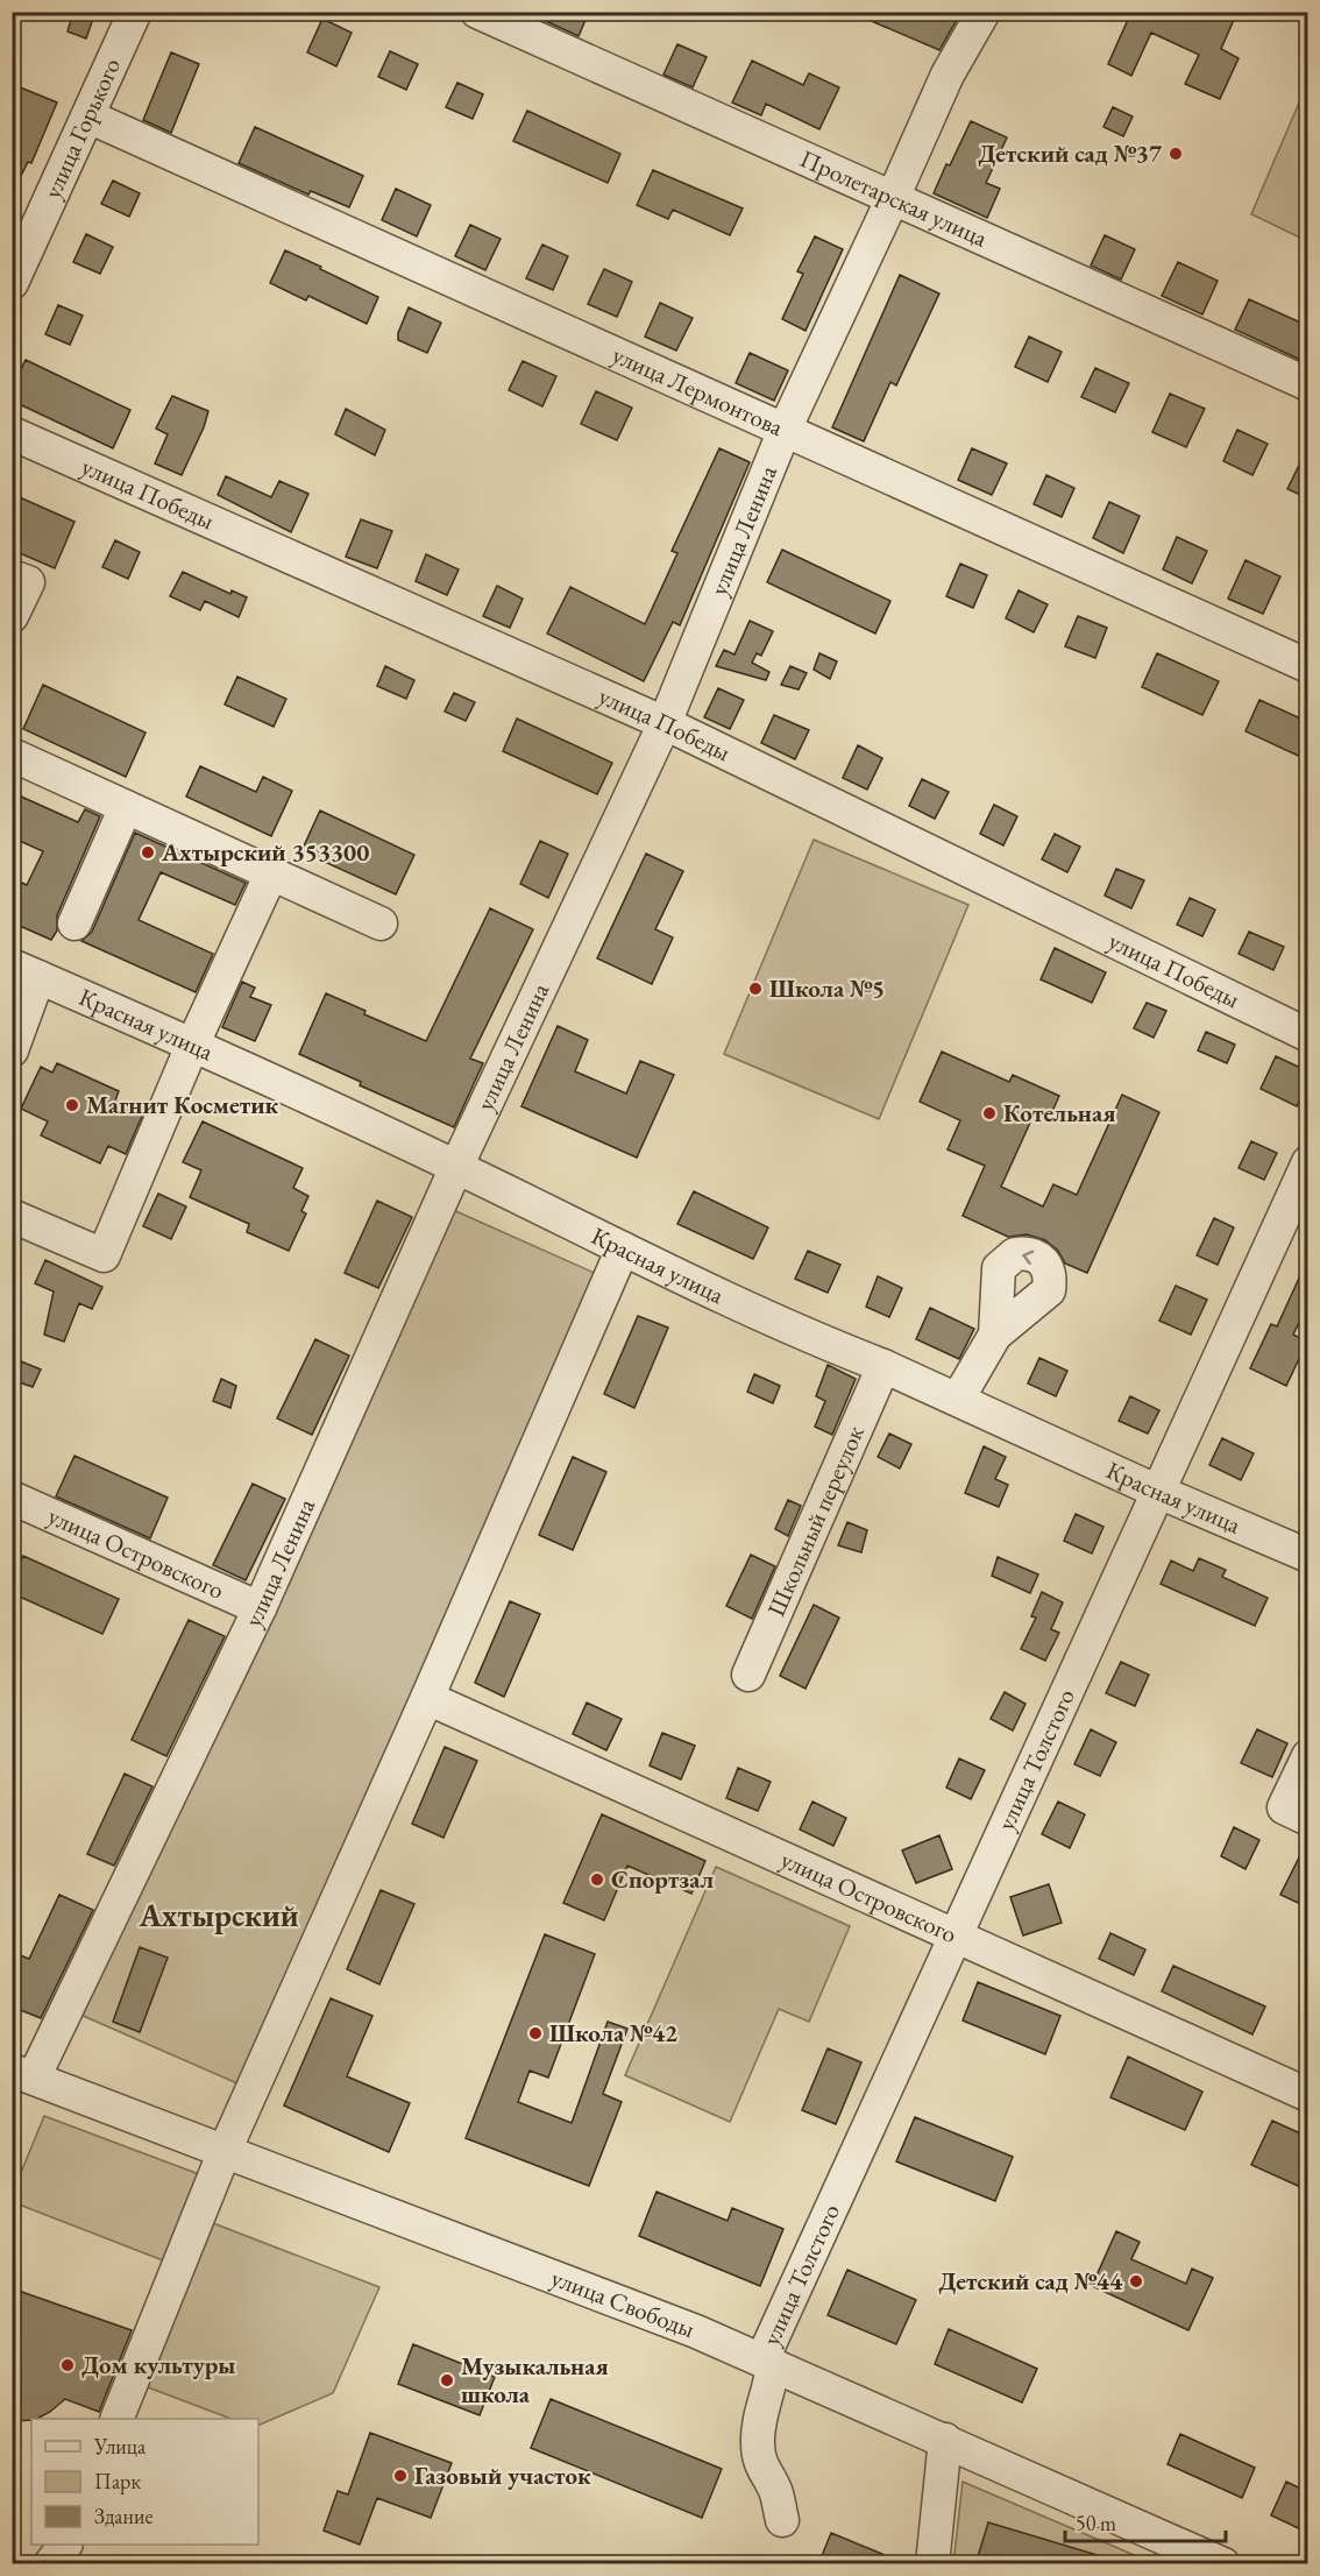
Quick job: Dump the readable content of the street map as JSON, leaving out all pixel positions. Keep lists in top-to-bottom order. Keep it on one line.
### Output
{"streets":{"street":["улица Горького","Пролетарская улица","улица Лермонтова","улица Победы","улица Ленина","Красная улица","Школьный переулок","улица Островского","улица Толстого","улица Свободы"]},"crossings":[["улица Горького","улица Лермонтова"],["Пролетарская улица","улица Ленина"],["улица Лермонтова","улица Ленина"],["улица Победы","улица Ленина"],["улица Ленина","Красная улица"],["улица Ленина","улица Островского"],["улица Ленина","улица Свободы"],["Красная улица","Школьный переулок"],["Красная улица","улица Толстого"],["улица Островского","улица Толстого"],["улица Толстого","улица Свободы"]],"districts":["Ахтырский"],"places":["Детский сад №37","Ахтырский 353300","Школа №5","Магнит Косметик","Котельная","Спортзал","Школа №42","Детский сад №44","Дом культуры","Музыкальная школа","Газовый участок"],"legend":["Улица","Парк","Здание"],"scale_bar":"50 m"}
